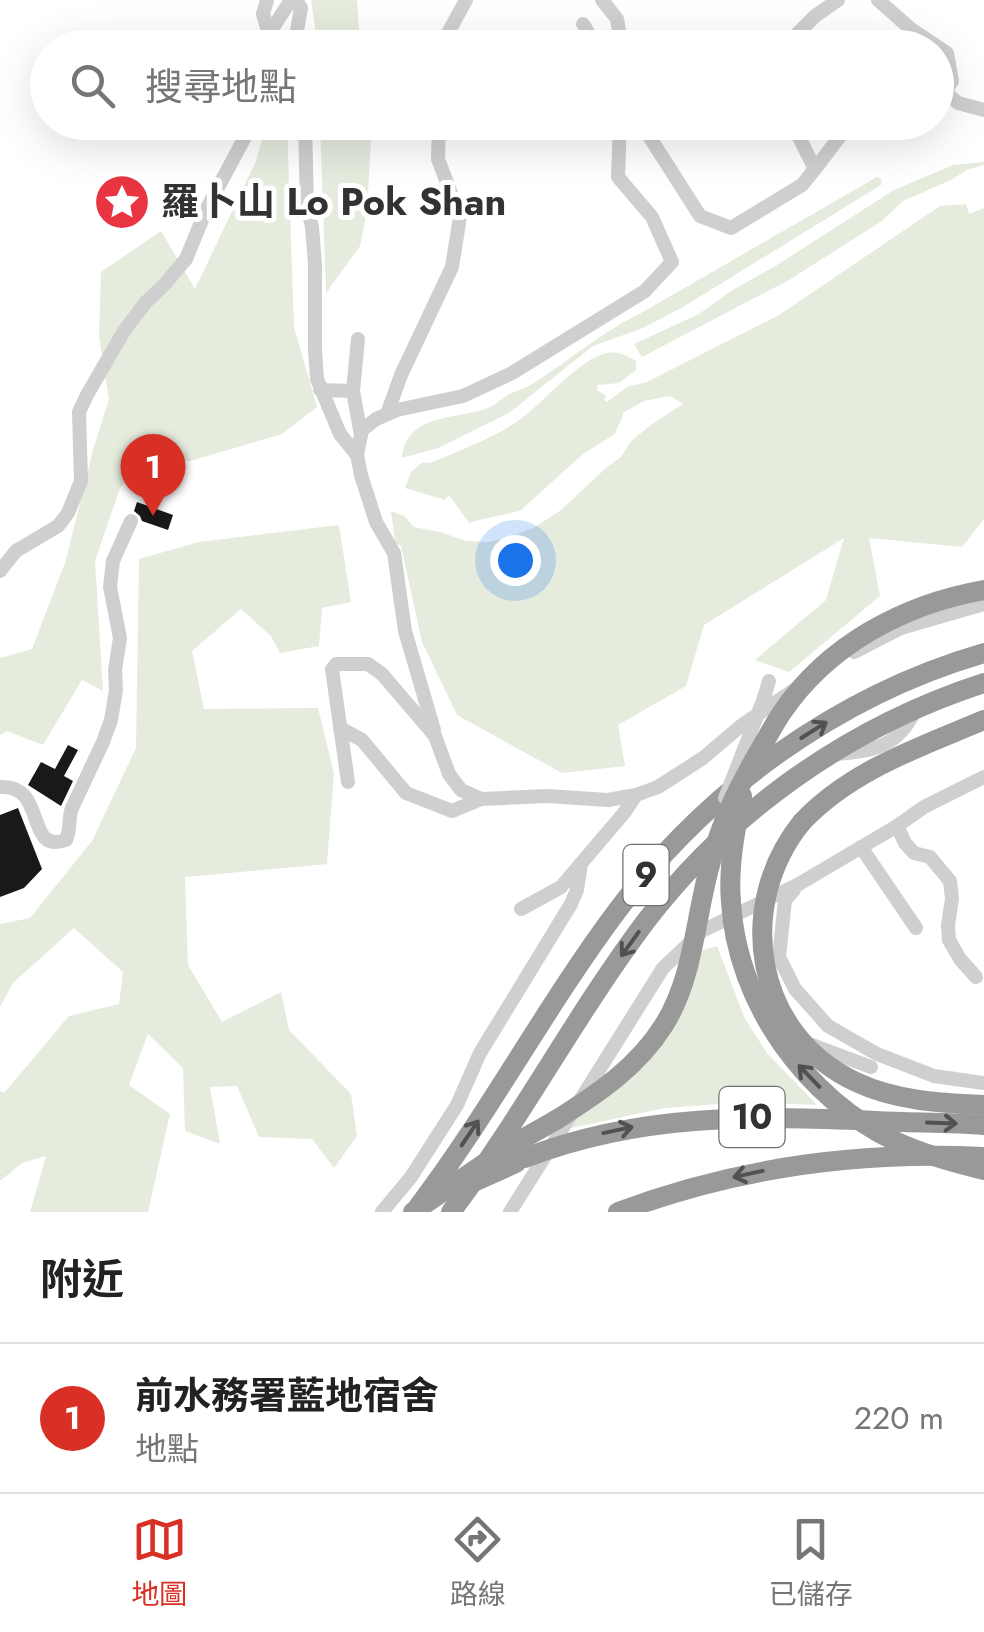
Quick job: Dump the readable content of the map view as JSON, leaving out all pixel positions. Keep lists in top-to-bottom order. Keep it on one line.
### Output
{"streets":{"highway":["9","10"]},"crossings":[["9","10"]],"places":{"place":["羅卜山 Lo Pok Shan"]},"page":{"search":"搜尋地點","pins":"1","heading":"附近","list":[{"mark":"1","name":"前水務署藍地宿舍","note":"地點","value":"220 m"}],"nav":["地圖","路線","已儲存"]}}
